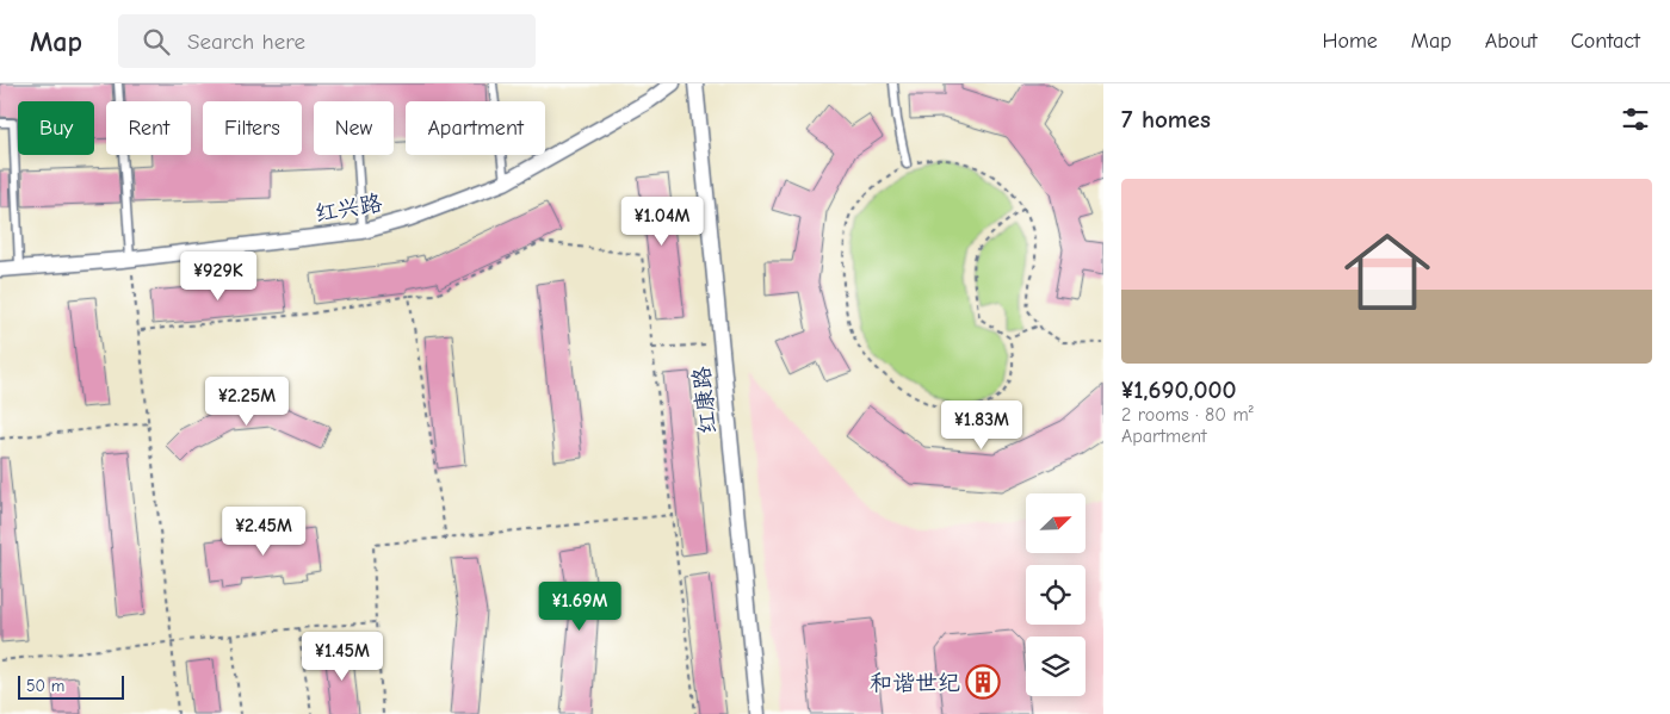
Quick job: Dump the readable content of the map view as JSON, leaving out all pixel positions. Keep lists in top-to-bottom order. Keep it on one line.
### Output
{"streets":{"street":["红兴路","红康路"]},"places":{"building":["和谐世纪"]},"scale_bar":"50 m","north":"top right","page":{"header":"Map","search":"Search here","nav":["Home","Map","About","Contact"],"heading":"7 homes","chip":["Buy","Rent","Filters","New","Apartment"],"list":[{"name":"¥1,690,000","note":"2 rooms · 80 m² · Apartment"}],"price":["¥1.04M","¥929K","¥2.25M","¥1.83M","¥2.45M","¥1.69M","¥1.45M"],"scale":"50 m"}}
